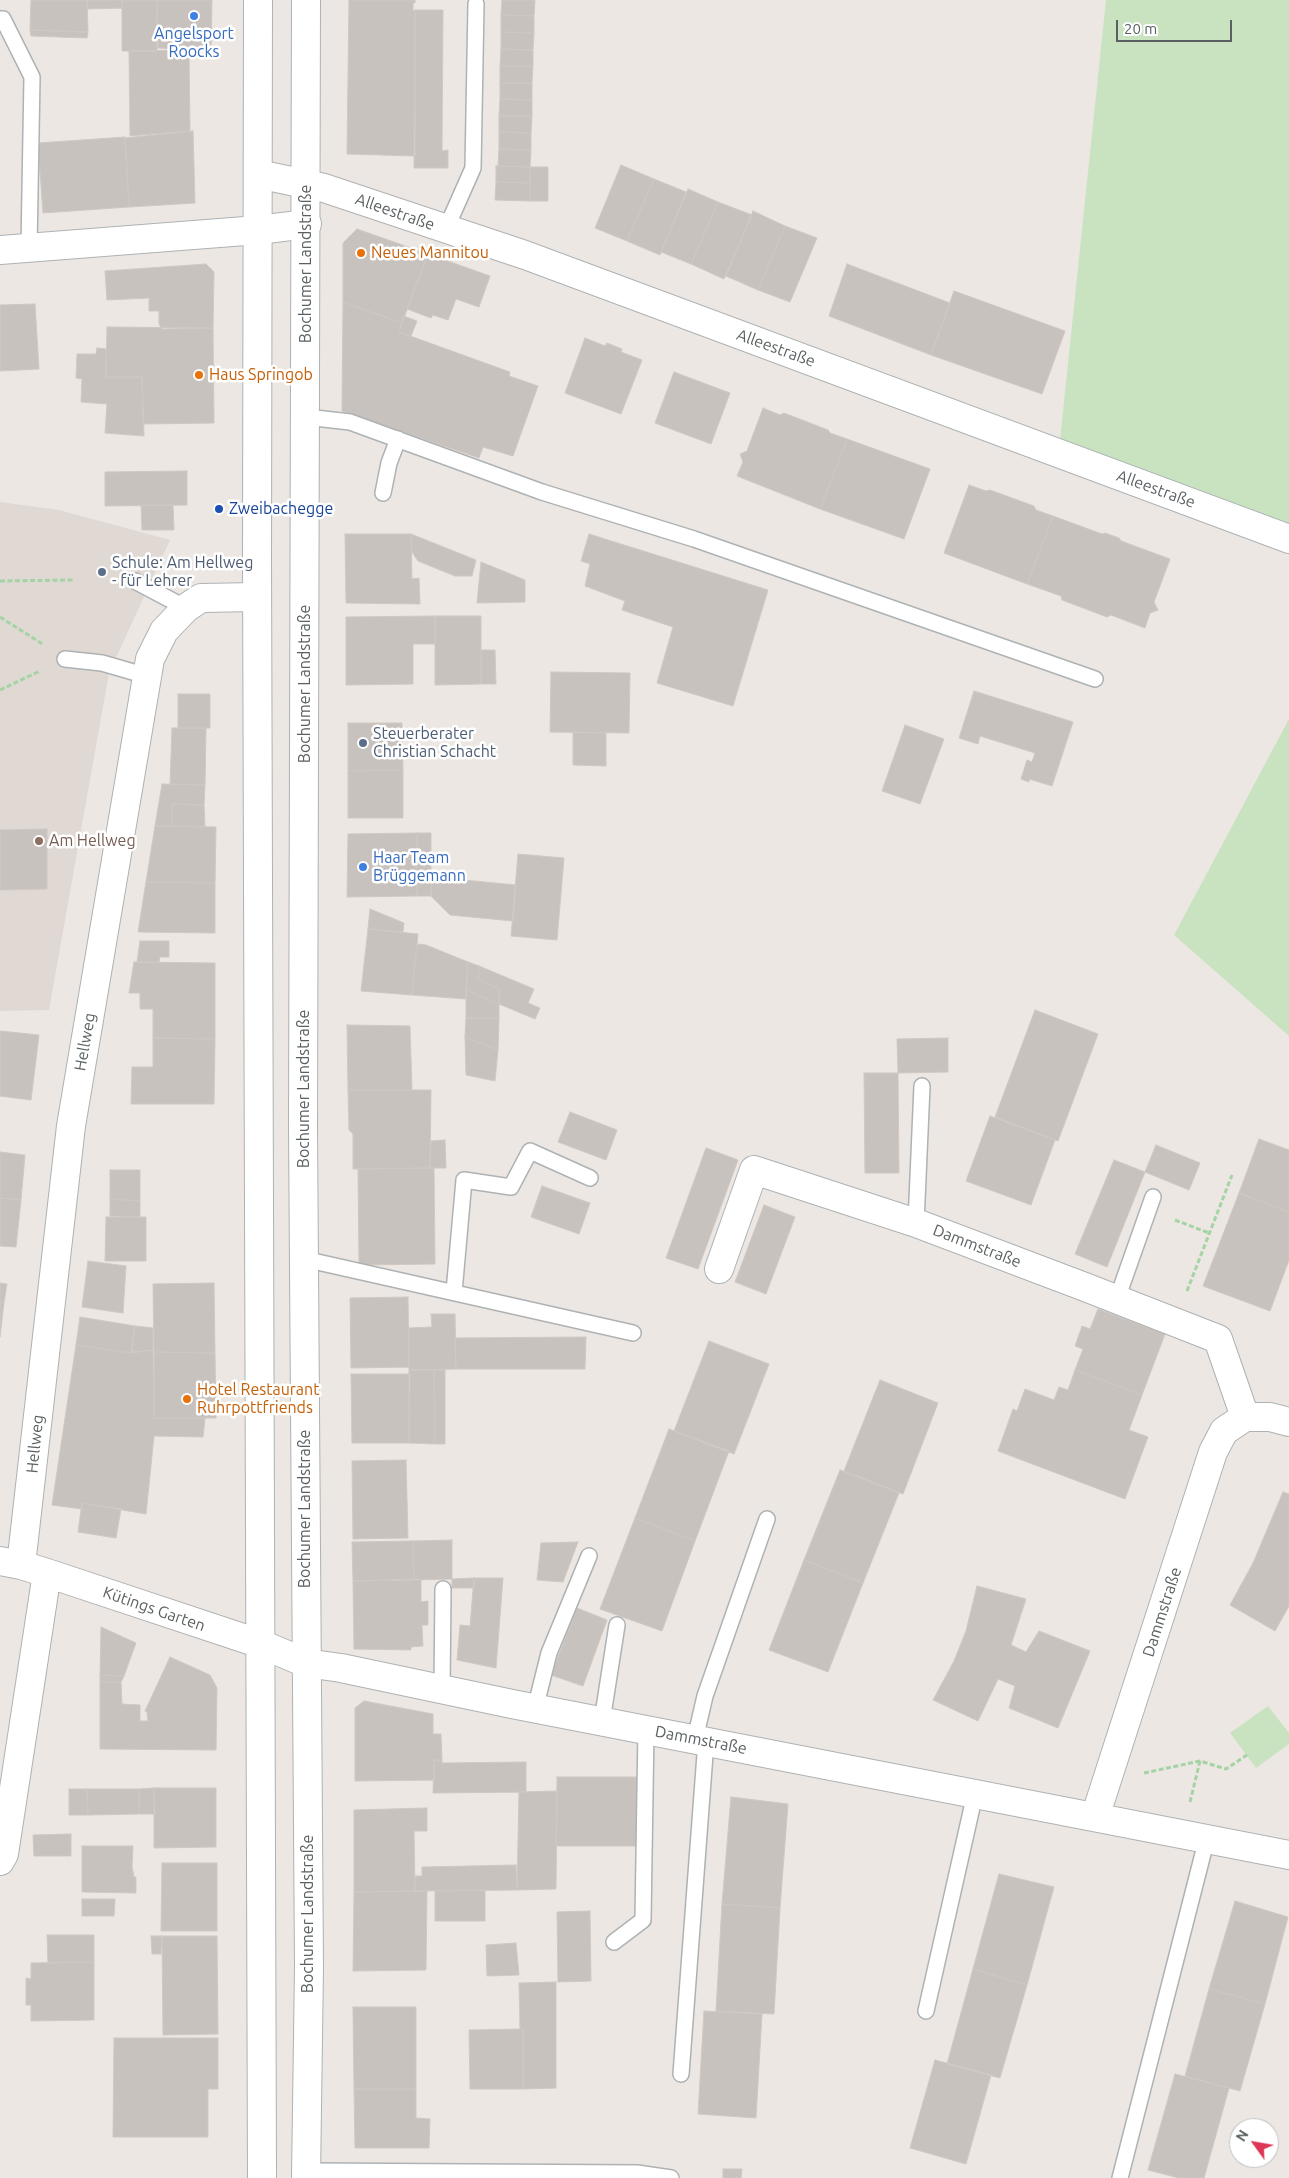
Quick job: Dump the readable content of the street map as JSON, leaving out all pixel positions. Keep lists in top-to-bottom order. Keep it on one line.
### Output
{"streets":{"street":["Alleestraße","Bochumer Landstraße","Hellweg","Dammstraße","Kütings Garten"]},"crossings":[["Alleestraße","Bochumer Landstraße"],["Bochumer Landstraße","Dammstraße"],["Bochumer Landstraße","Kütings Garten"],["Hellweg","Kütings Garten"],["Dammstraße","Kütings Garten"]],"places":["Angelsport Roocks","Neues Mannitou","Haus Springob","Zweibachegge","Schule: Am Hellweg - für Lehrer","Steuerberater Christian Schacht","Am Hellweg","Haar Team Brüggemann","Hotel Restaurant Ruhrpottfriends"],"scale_bar":"20 m","north":"top left"}
